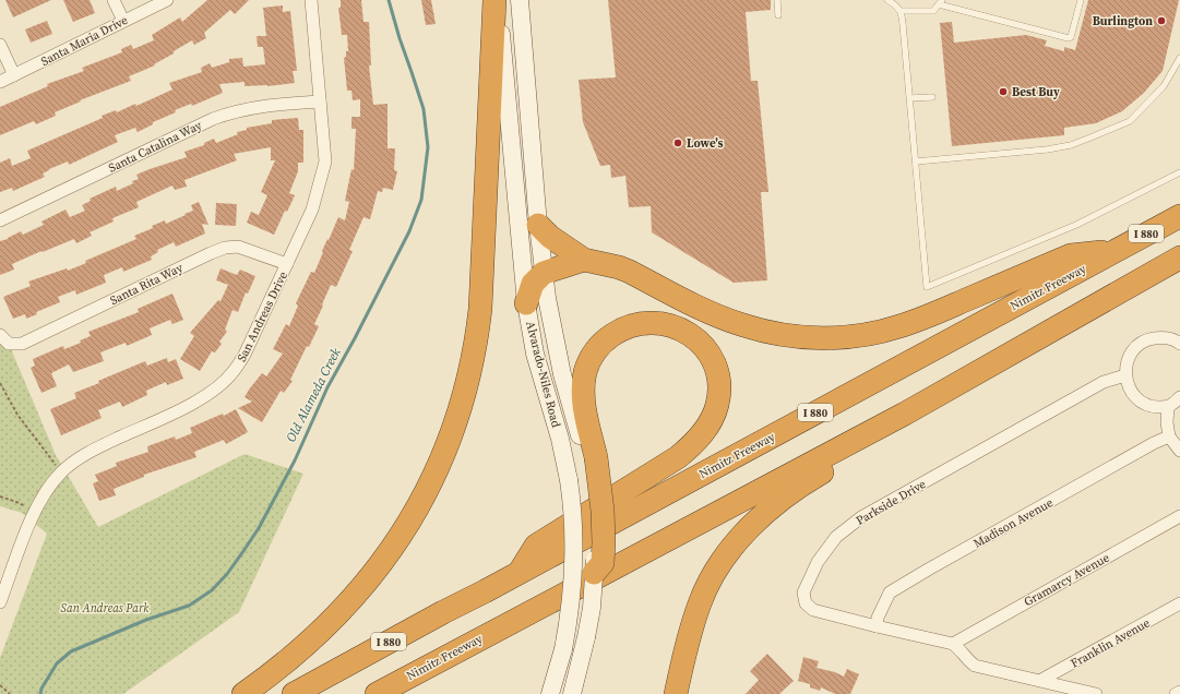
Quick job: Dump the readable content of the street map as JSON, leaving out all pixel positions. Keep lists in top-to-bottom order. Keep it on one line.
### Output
{"streets":{"highway":["I 880","Nimitz Freeway"],"main road":["Alvarado-Niles Road"],"street":["Santa Maria Drive","Santa Catalina Way","Santa Rita Way","San Andreas Drive","Parkside Drive","Madison Avenue","Gramarcy Avenue","Franklin Avenue"]},"crossings":[["Santa Catalina Way","San Andreas Drive"],["I 880","Nimitz Freeway"],["Santa Rita Way","San Andreas Drive"],["Parkside Drive","Madison Avenue"],["Parkside Drive","Gramarcy Avenue"]],"water":["Old Alameda Creek"],"parks":["San Andreas Park"],"places":["Burlington","Best Buy","Lowe's"]}
